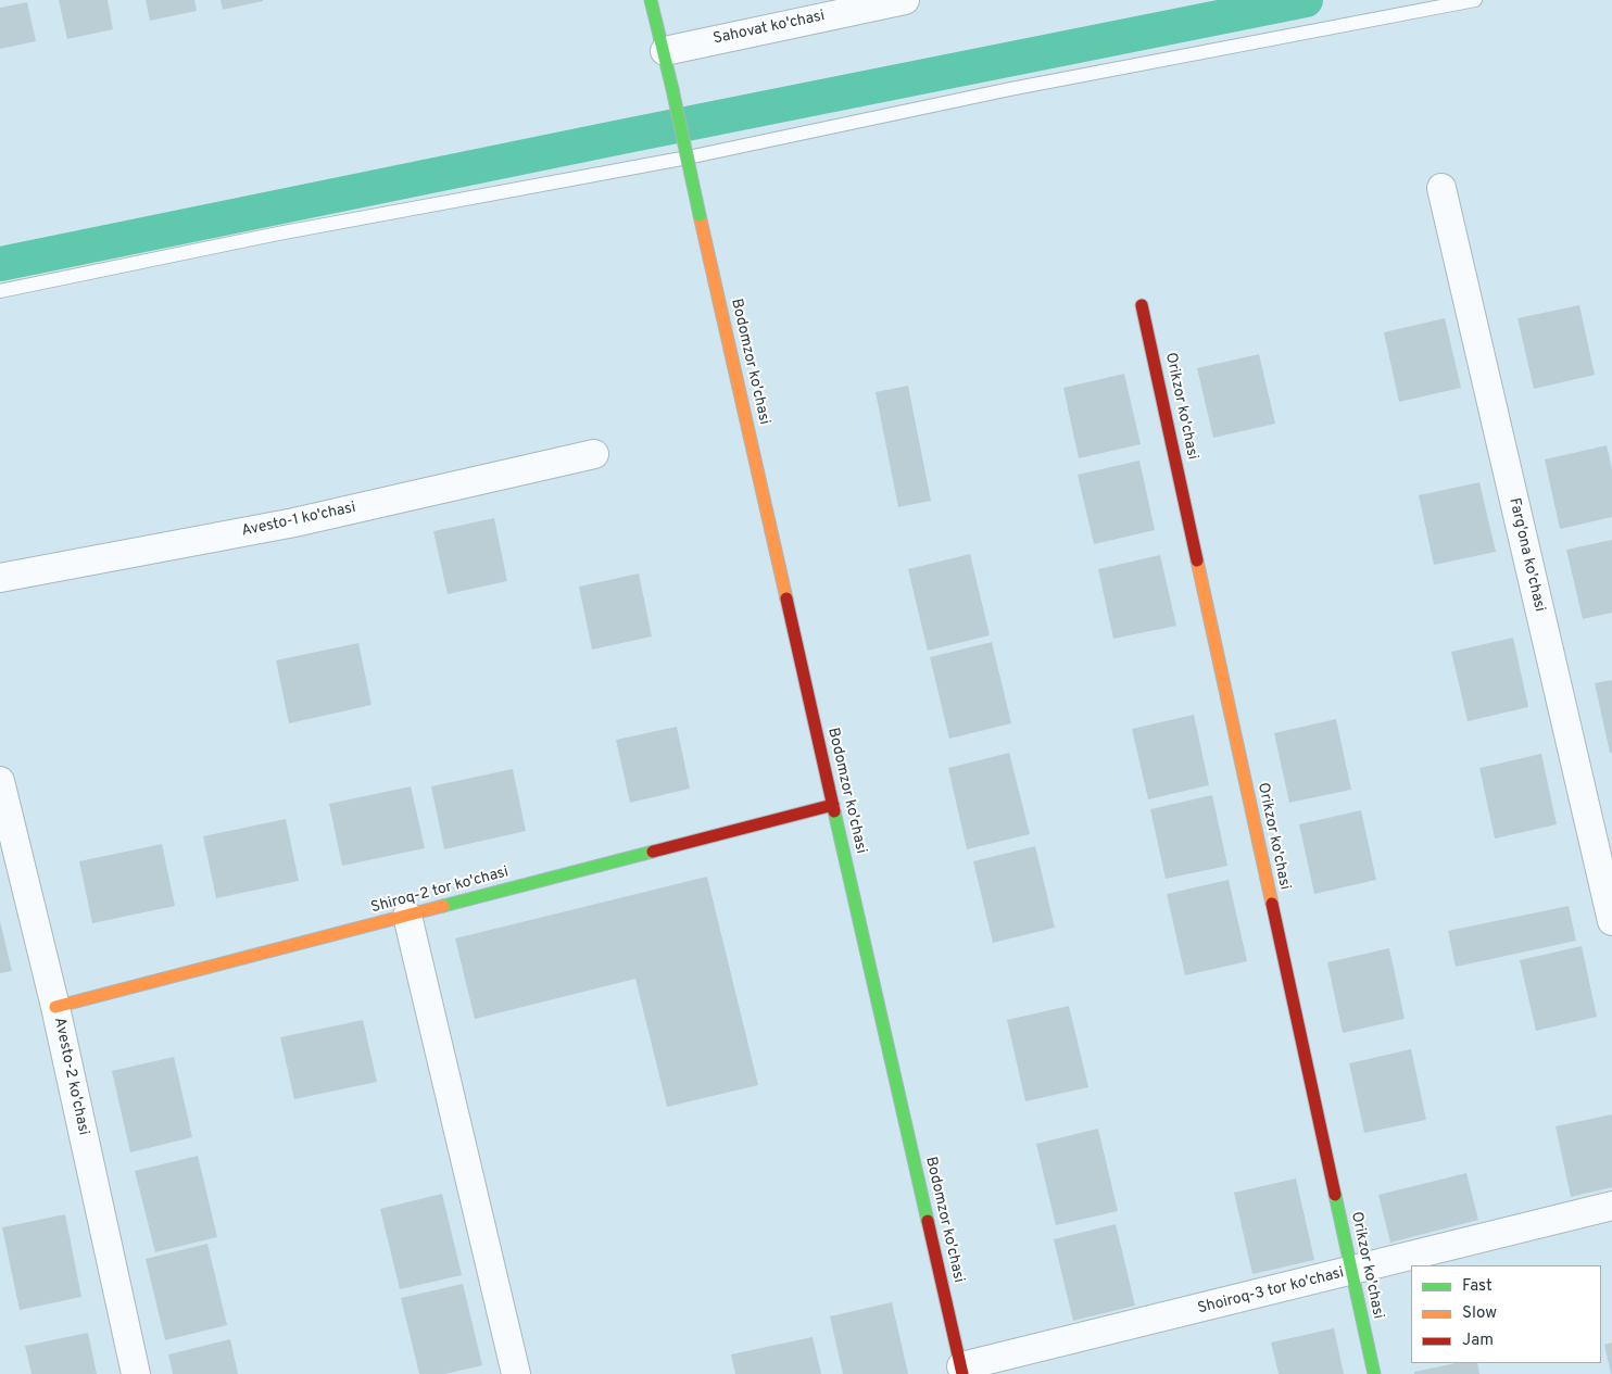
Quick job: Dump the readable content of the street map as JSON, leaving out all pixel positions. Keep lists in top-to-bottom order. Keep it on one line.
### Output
{"streets":{"street":["Sahovat ko'chasi","Bodomzor ko'chasi","Orikzor ko'chasi","Avesto-1 ko'chasi","Farg'ona ko'chasi","Shiroq-2 tor ko'chasi","Avesto-2 ko'chasi","Shoiroq-3 tor ko'chasi"]},"crossings":[["Sahovat ko'chasi","Bodomzor ko'chasi"],["Bodomzor ko'chasi","Shiroq-2 tor ko'chasi"],["Bodomzor ko'chasi","Shoiroq-3 tor ko'chasi"],["Orikzor ko'chasi","Shoiroq-3 tor ko'chasi"],["Shiroq-2 tor ko'chasi","Avesto-2 ko'chasi"]],"legend":["Fast","Slow","Jam"]}
